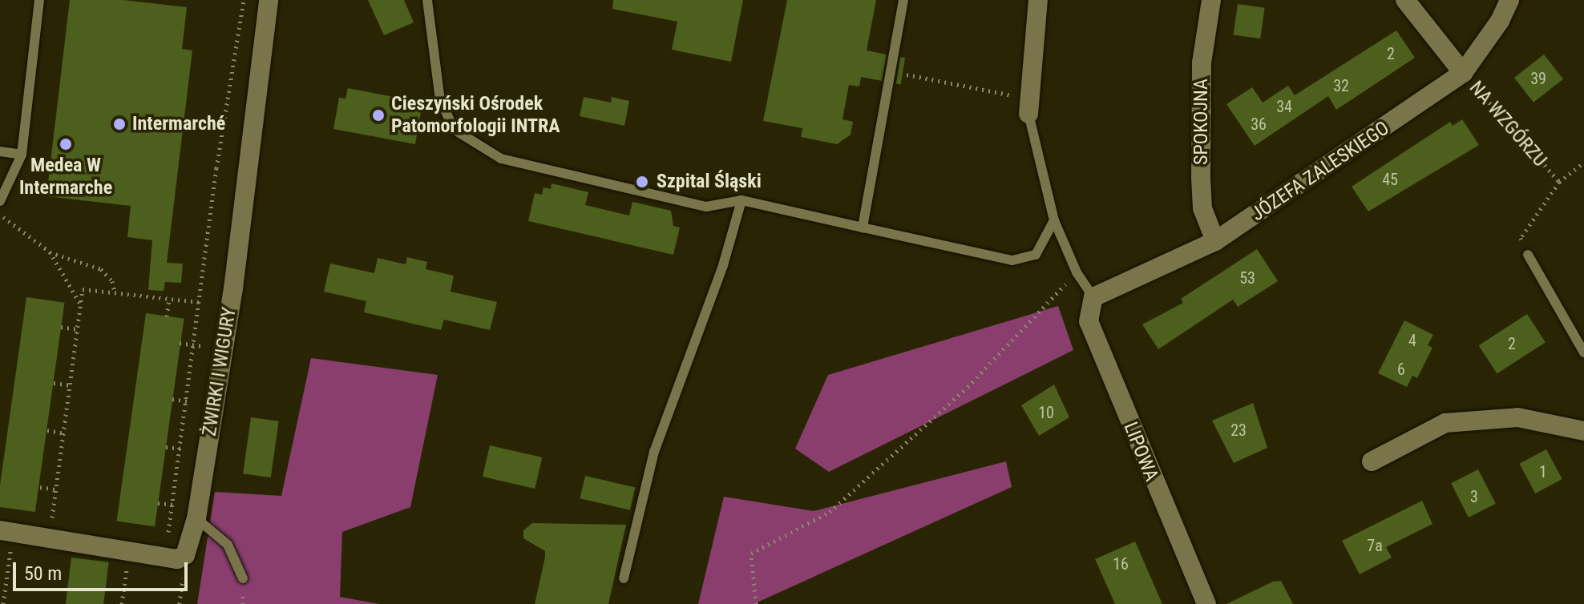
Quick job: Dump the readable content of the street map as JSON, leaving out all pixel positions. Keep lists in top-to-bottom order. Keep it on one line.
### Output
{"streets":{"street":["SPOKOJNA","NA WZGÓRZU","JÓZEFA ZALESKIEGO","ŻWIRKI I WIGURY","LIPOWA"]},"crossings":[["SPOKOJNA","JÓZEFA ZALESKIEGO"],["NA WZGÓRZU","JÓZEFA ZALESKIEGO"],["JÓZEFA ZALESKIEGO","LIPOWA"]],"places":["Cieszyński Ośrodek Patomorfologii INTRA","Intermarché","Medea W Intermarche","Szpital Śląski"],"house_numbers":["2","39","32","34","36","45","53","4","2","6","10","23","1","3","7a","16"],"scale_bar":"50 m"}
